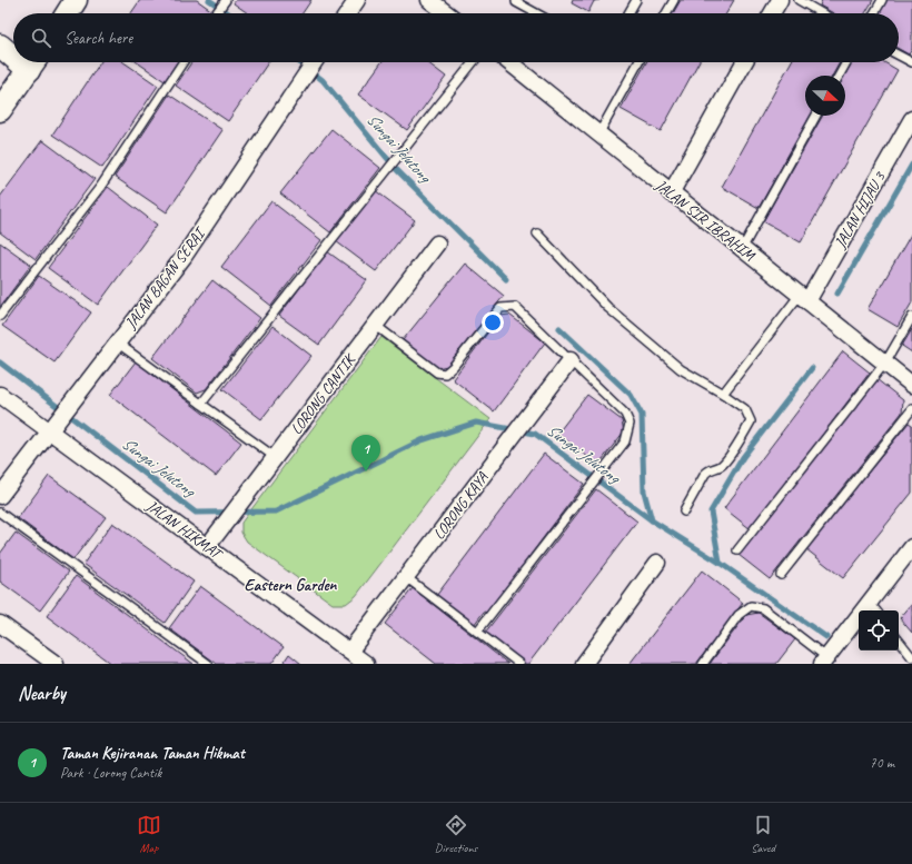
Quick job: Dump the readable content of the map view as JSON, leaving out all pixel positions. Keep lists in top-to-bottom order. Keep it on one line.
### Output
{"streets":{"street":["JALAN HIJAU 3","JALAN SIR IBRAHIM","JALAN BAGAN SERAI","LORONG CANTIK","LORONG KAYA","JALAN HIKMAT"]},"crossings":[["JALAN HIJAU 3","JALAN SIR IBRAHIM"],["JALAN BAGAN SERAI","JALAN HIKMAT"],["LORONG CANTIK","JALAN HIKMAT"],["LORONG KAYA","JALAN HIKMAT"]],"districts":["Eastern Garden"],"water":["Sungai Jelutong"],"north":"right","page":{"search":"Search here","pins":"1","heading":"Nearby","list":[{"mark":"1","name":"Taman Kejiranan Taman Hikmat","note":"Park · Lorong Cantik","value":"70 m"}],"nav":["Map","Directions","Saved"]}}
